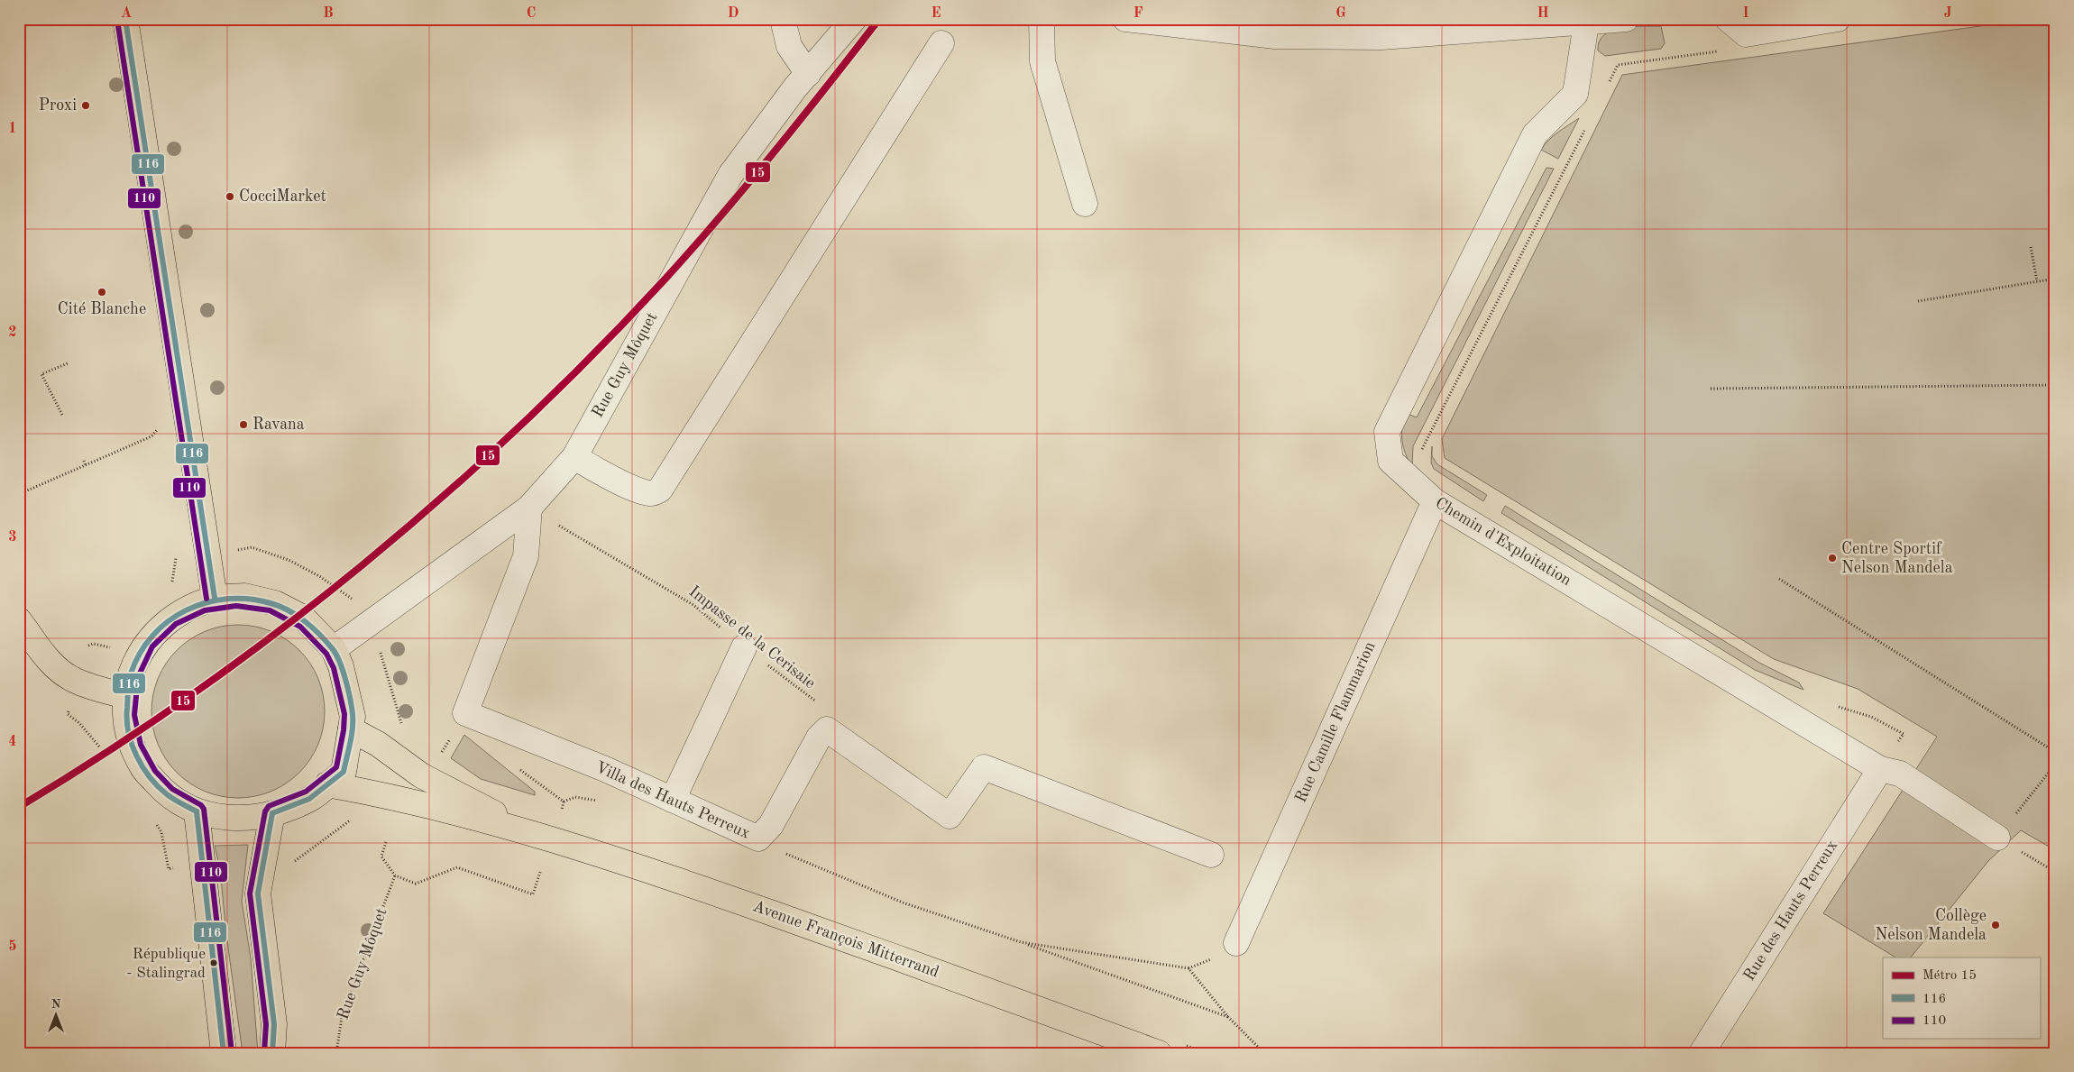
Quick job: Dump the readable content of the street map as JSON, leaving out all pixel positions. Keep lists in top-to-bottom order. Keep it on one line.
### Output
{"streets":{"main road":["Avenue François Mitterrand"],"street":["Rue Guy Môquet","Chemin d'Exploitation","Rue Camille Flammarion","Villa des Hauts Perreux","Rue des Hauts Perreux"],"path":["Impasse de la Cerisaie"]},"crossings":[["Rue Guy Môquet","Villa des Hauts Perreux"],["Chemin d'Exploitation","Rue Camille Flammarion"],["Chemin d'Exploitation","Rue des Hauts Perreux"],["Impasse de la Cerisaie","Villa des Hauts Perreux"]],"places":["Proxi","CocciMarket","Cité Blanche","Ravana","Centre Sportif Nelson Mandela","Collège Nelson Mandela","République - Stalingrad"],"lines":["metro line 15","transit line 116","transit line 110"],"legend":["Métro 15","116","110"],"north":"top","grid":{"columns":["A","B","C","D","E","F","G","H","I","J"],"rows":["1","2","3","4","5"]}}
